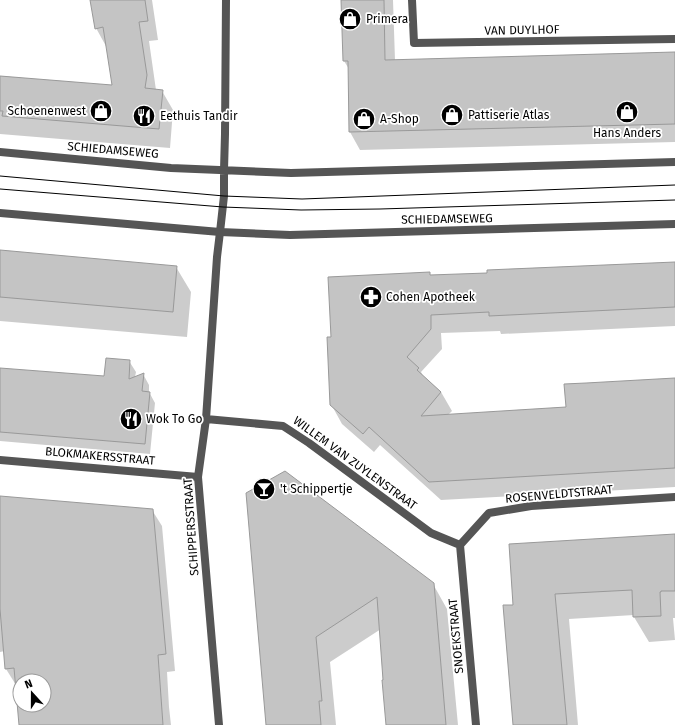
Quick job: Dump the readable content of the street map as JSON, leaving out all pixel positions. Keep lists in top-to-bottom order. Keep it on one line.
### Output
{"streets":{"street":["VAN DUYLHOF","SCHIEDAMSEWEG","BLOKMAKERSSTRAAT","WILLEM VAN ZUYLENSTRAAT","ROSENVELDTSTRAAT","SCHIPPERSSTRAAT","SNOEKSTRAAT"]},"crossings":[["SCHIEDAMSEWEG","SCHIPPERSSTRAAT"],["BLOKMAKERSSTRAAT","SCHIPPERSSTRAAT"],["WILLEM VAN ZUYLENSTRAAT","ROSENVELDTSTRAAT"],["WILLEM VAN ZUYLENSTRAAT","SCHIPPERSSTRAAT"],["WILLEM VAN ZUYLENSTRAAT","SNOEKSTRAAT"],["ROSENVELDTSTRAAT","SNOEKSTRAAT"]],"places":{"shop":["Primera","Schoenenwest","Hans Anders","Pattiserie Atlas","A-Shop"],"restaurant":["Eethuis Tandir","Wok To Go"],"pharmacy":["Cohen Apotheek"],"bar":["'t Schippertje"]},"north":"top"}
